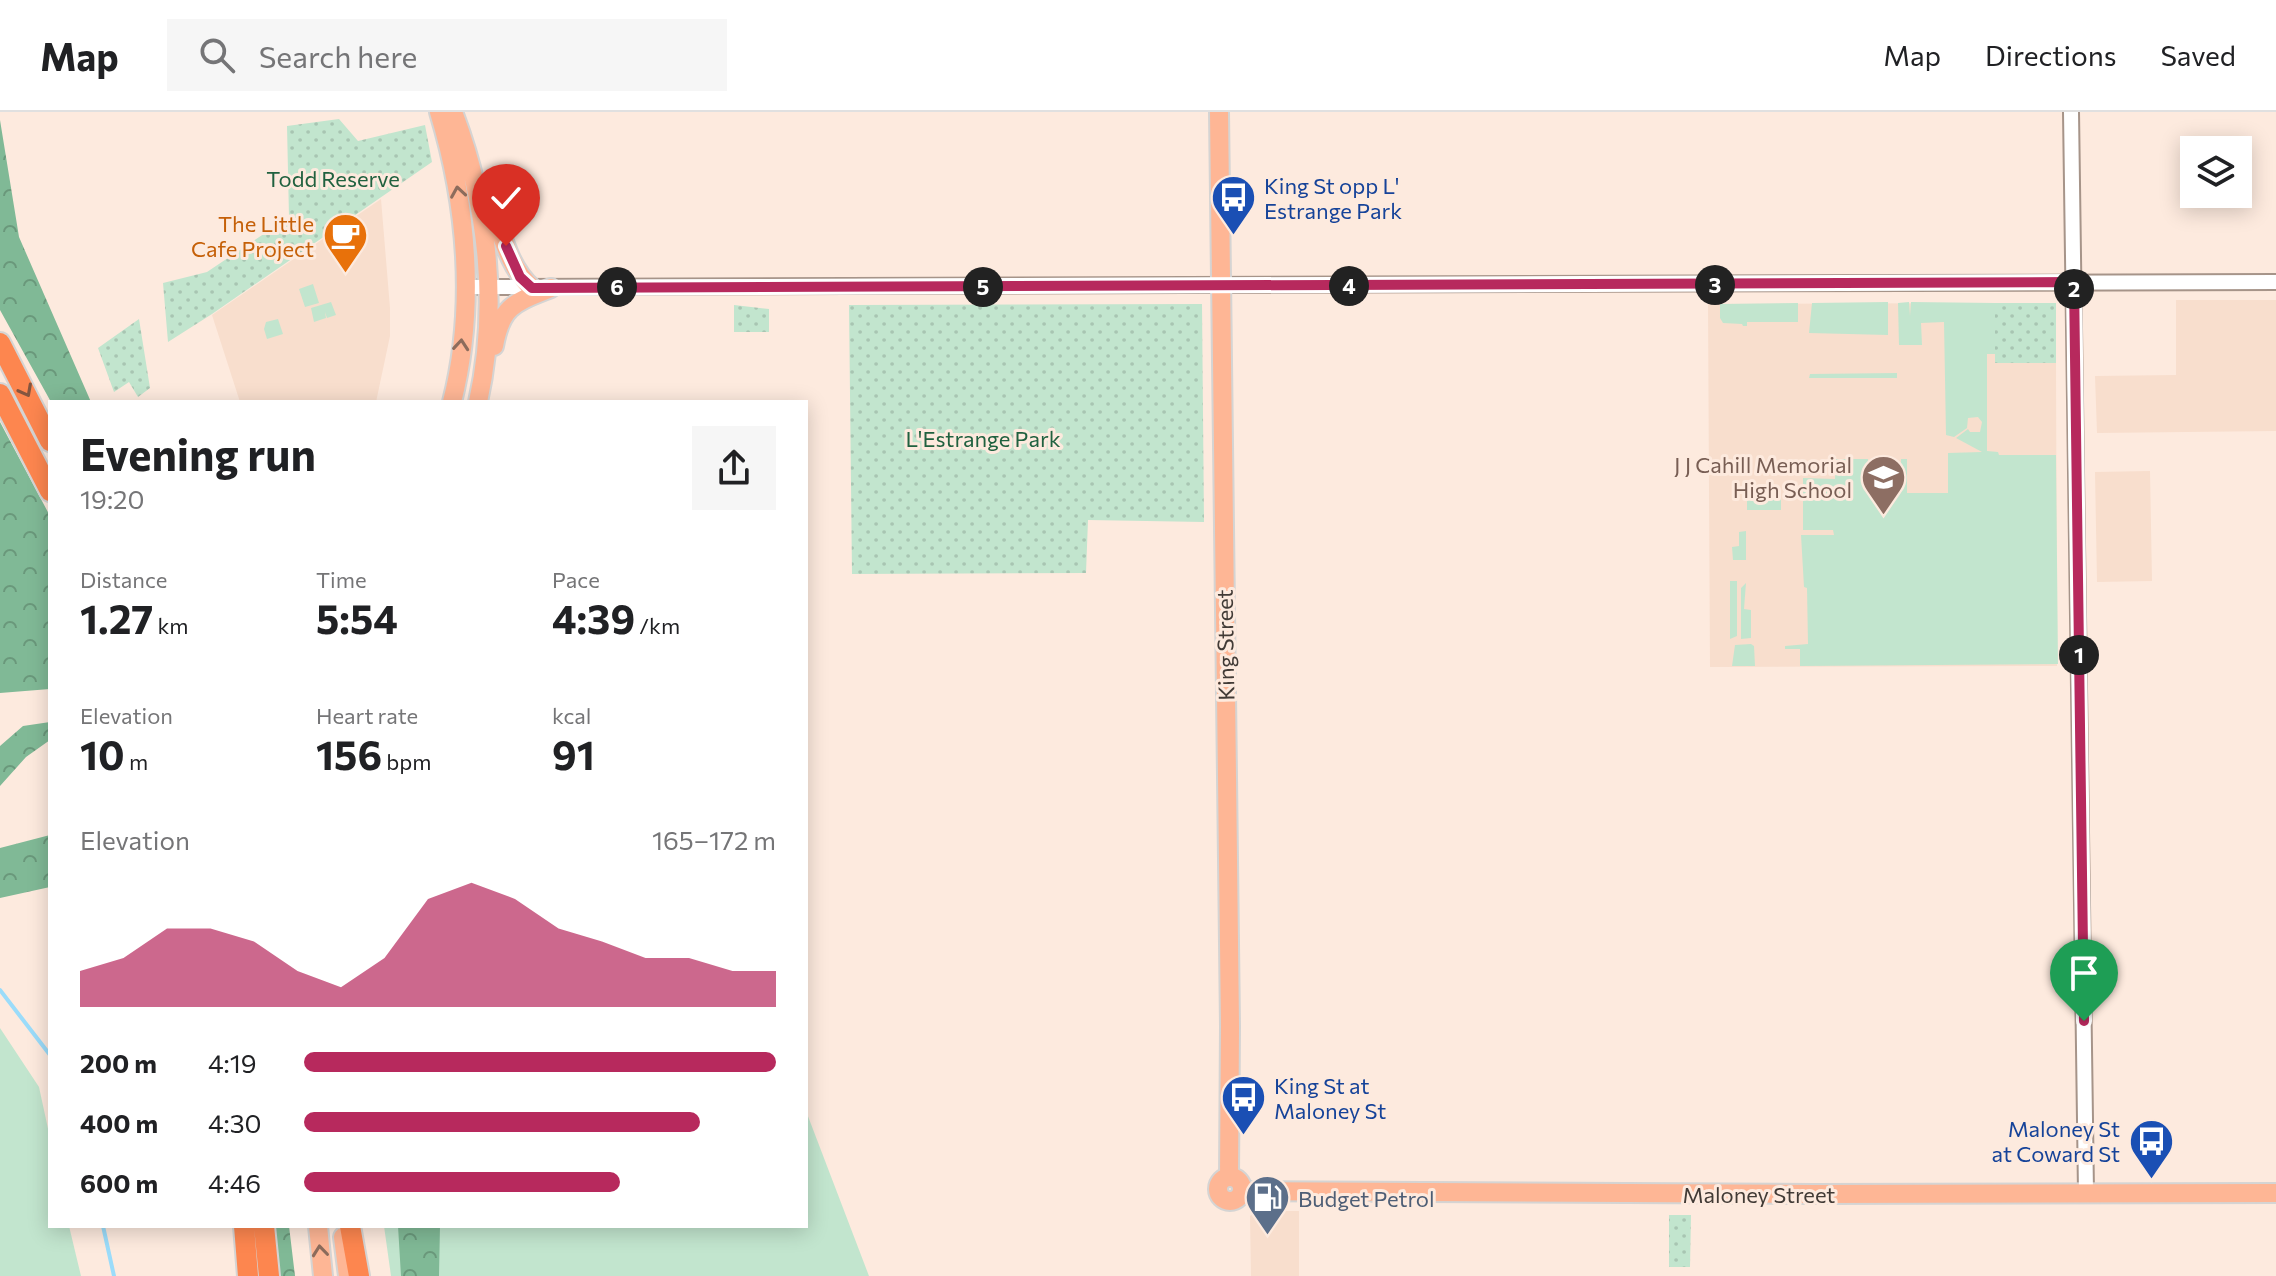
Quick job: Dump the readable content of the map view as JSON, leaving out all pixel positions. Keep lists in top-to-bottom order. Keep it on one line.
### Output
{"streets":{"main road":["King Street","Maloney Street"]},"crossings":[["King Street","Maloney Street"]],"parks":["Todd Reserve","L'Estrange Park"],"places":{"bus stop":["King St opp L' Estrange Park","King St at Maloney St","Maloney St at Coward St"],"cafe":["The Little Cafe Project"],"school or university":["J J Cahill Memorial High School"],"fuel station":["Budget Petrol"]},"page":{"header":"Map","search":"Search here","nav":["Map","Directions","Saved"],"pins":["3","4","5","6","2","1"],"heading":["Evening run","19:20"],"stats":[["Distance","1.27 km"],["Time","5:54"],["Pace","4:39 /km"],["Elevation","10 m"],["Heart rate","156 bpm"],["kcal","91"]],"chart":["Elevation","165–172 m"],"list":[{"name":"200 m","note":"4:19"},{"name":"400 m","note":"4:30"},{"name":"600 m","note":"4:46"}]}}
